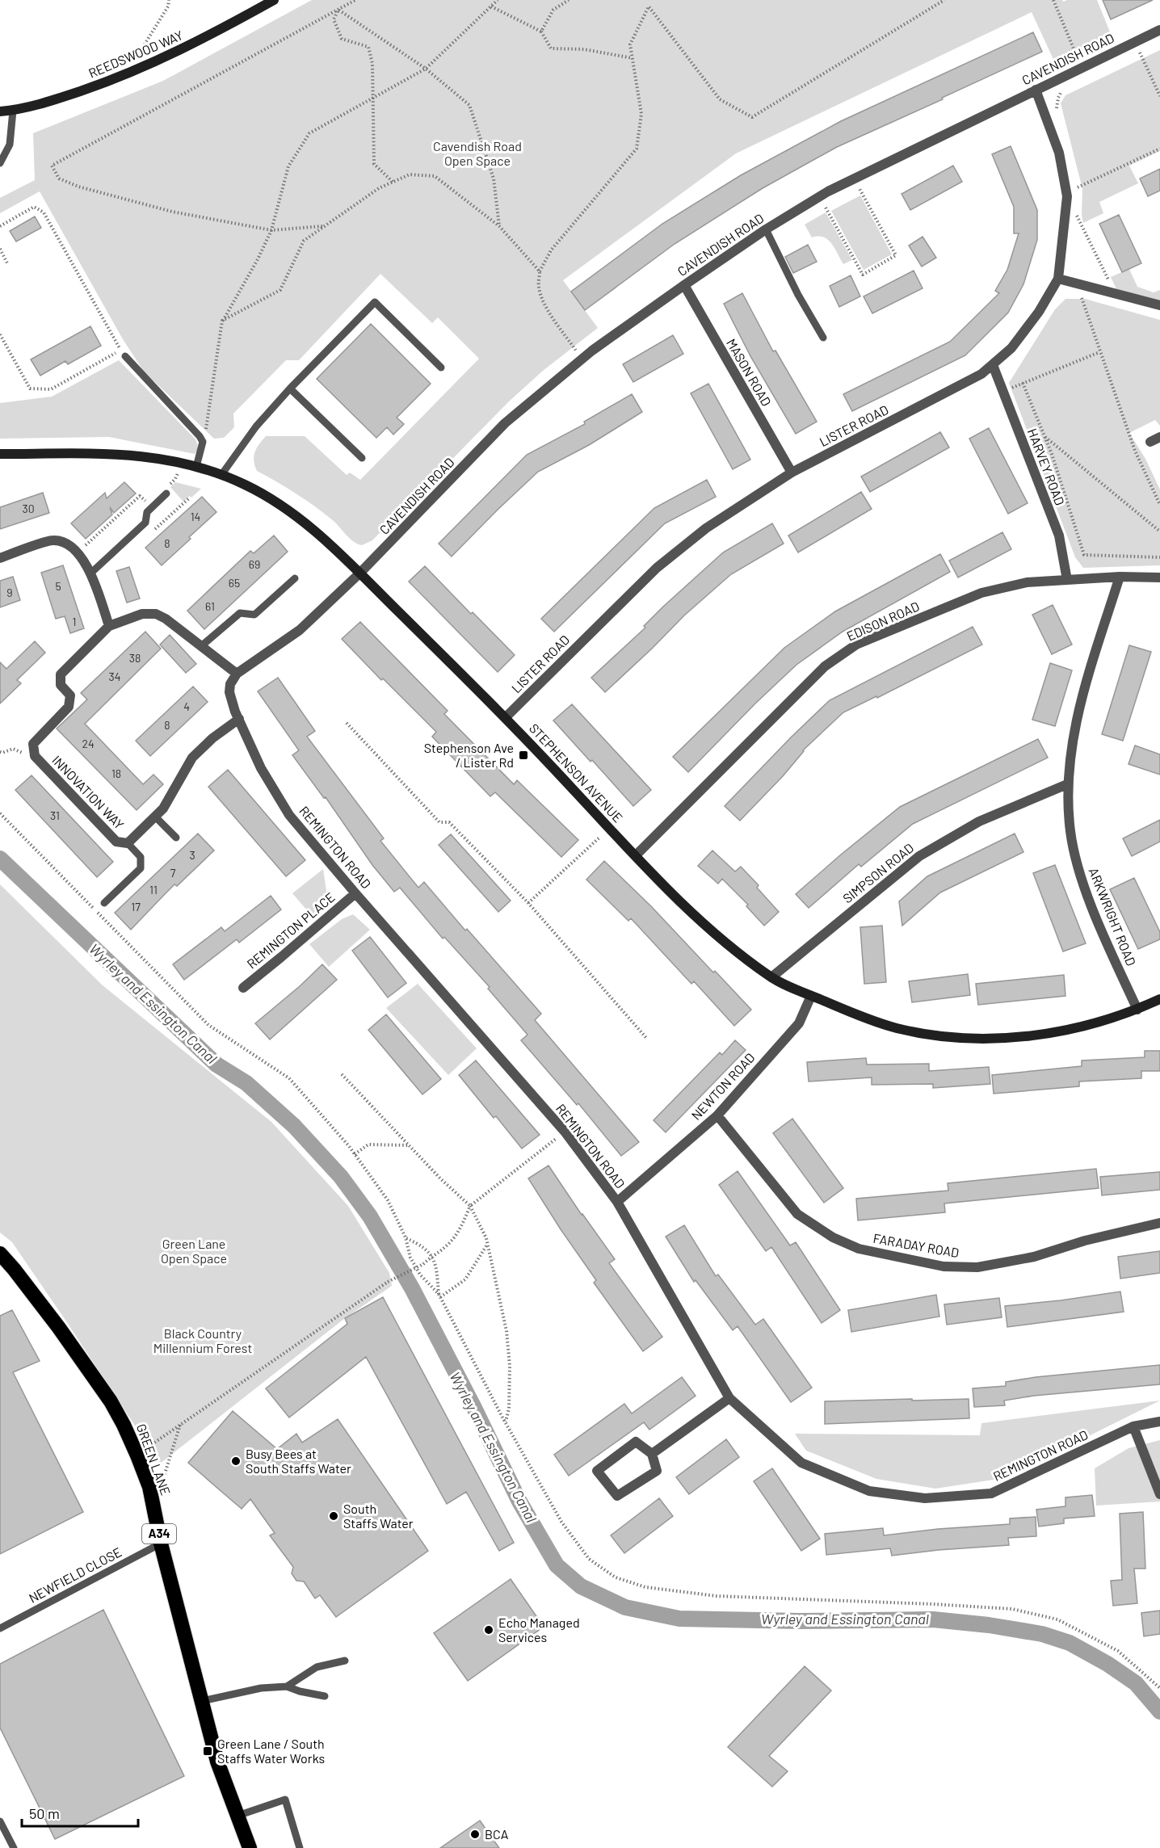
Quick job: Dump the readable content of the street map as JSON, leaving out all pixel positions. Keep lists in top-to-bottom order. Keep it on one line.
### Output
{"streets":{"highway":["GREEN LANE","A34"],"street":["REEDSWOOD WAY","CAVENDISH ROAD","MASON ROAD","LISTER ROAD","HARVEY ROAD","EDISON ROAD","STEPHENSON AVENUE","INNOVATION WAY","REMINGTON ROAD","SIMPSON ROAD","ARKWRIGHT ROAD","REMINGTON PLACE","NEWTON ROAD","FARADAY ROAD"],"lane":["NEWFIELD CLOSE"]},"crossings":[["CAVENDISH ROAD","MASON ROAD"],["CAVENDISH ROAD","LISTER ROAD"],["CAVENDISH ROAD","STEPHENSON AVENUE"],["MASON ROAD","LISTER ROAD"],["LISTER ROAD","HARVEY ROAD"],["LISTER ROAD","STEPHENSON AVENUE"],["HARVEY ROAD","EDISON ROAD"],["EDISON ROAD","STEPHENSON AVENUE"],["EDISON ROAD","ARKWRIGHT ROAD"],["STEPHENSON AVENUE","SIMPSON ROAD"],["STEPHENSON AVENUE","ARKWRIGHT ROAD"],["STEPHENSON AVENUE","NEWTON ROAD"],["INNOVATION WAY","REMINGTON ROAD"],["REMINGTON ROAD","REMINGTON PLACE"],["REMINGTON ROAD","NEWTON ROAD"],["SIMPSON ROAD","ARKWRIGHT ROAD"],["NEWTON ROAD","FARADAY ROAD"],["GREEN LANE","NEWFIELD CLOSE"]],"water":["Wyrley and Essington Canal"],"parks":["Cavendish Road Open Space","Green Lane Open Space","Black Country Millennium Forest"],"places":{"transit":["Stephenson Ave / Lister Rd","Green Lane / South Staffs Water Works"],"other":["Busy Bees at South Staffs Water","South Staffs Water","Echo Managed Services","BCA"]},"house_numbers":["30","14","8","69","65","5","9","61","1","38","34","4","8","24","18","31","3","7","11","17"],"scale_bar":"50 m"}
